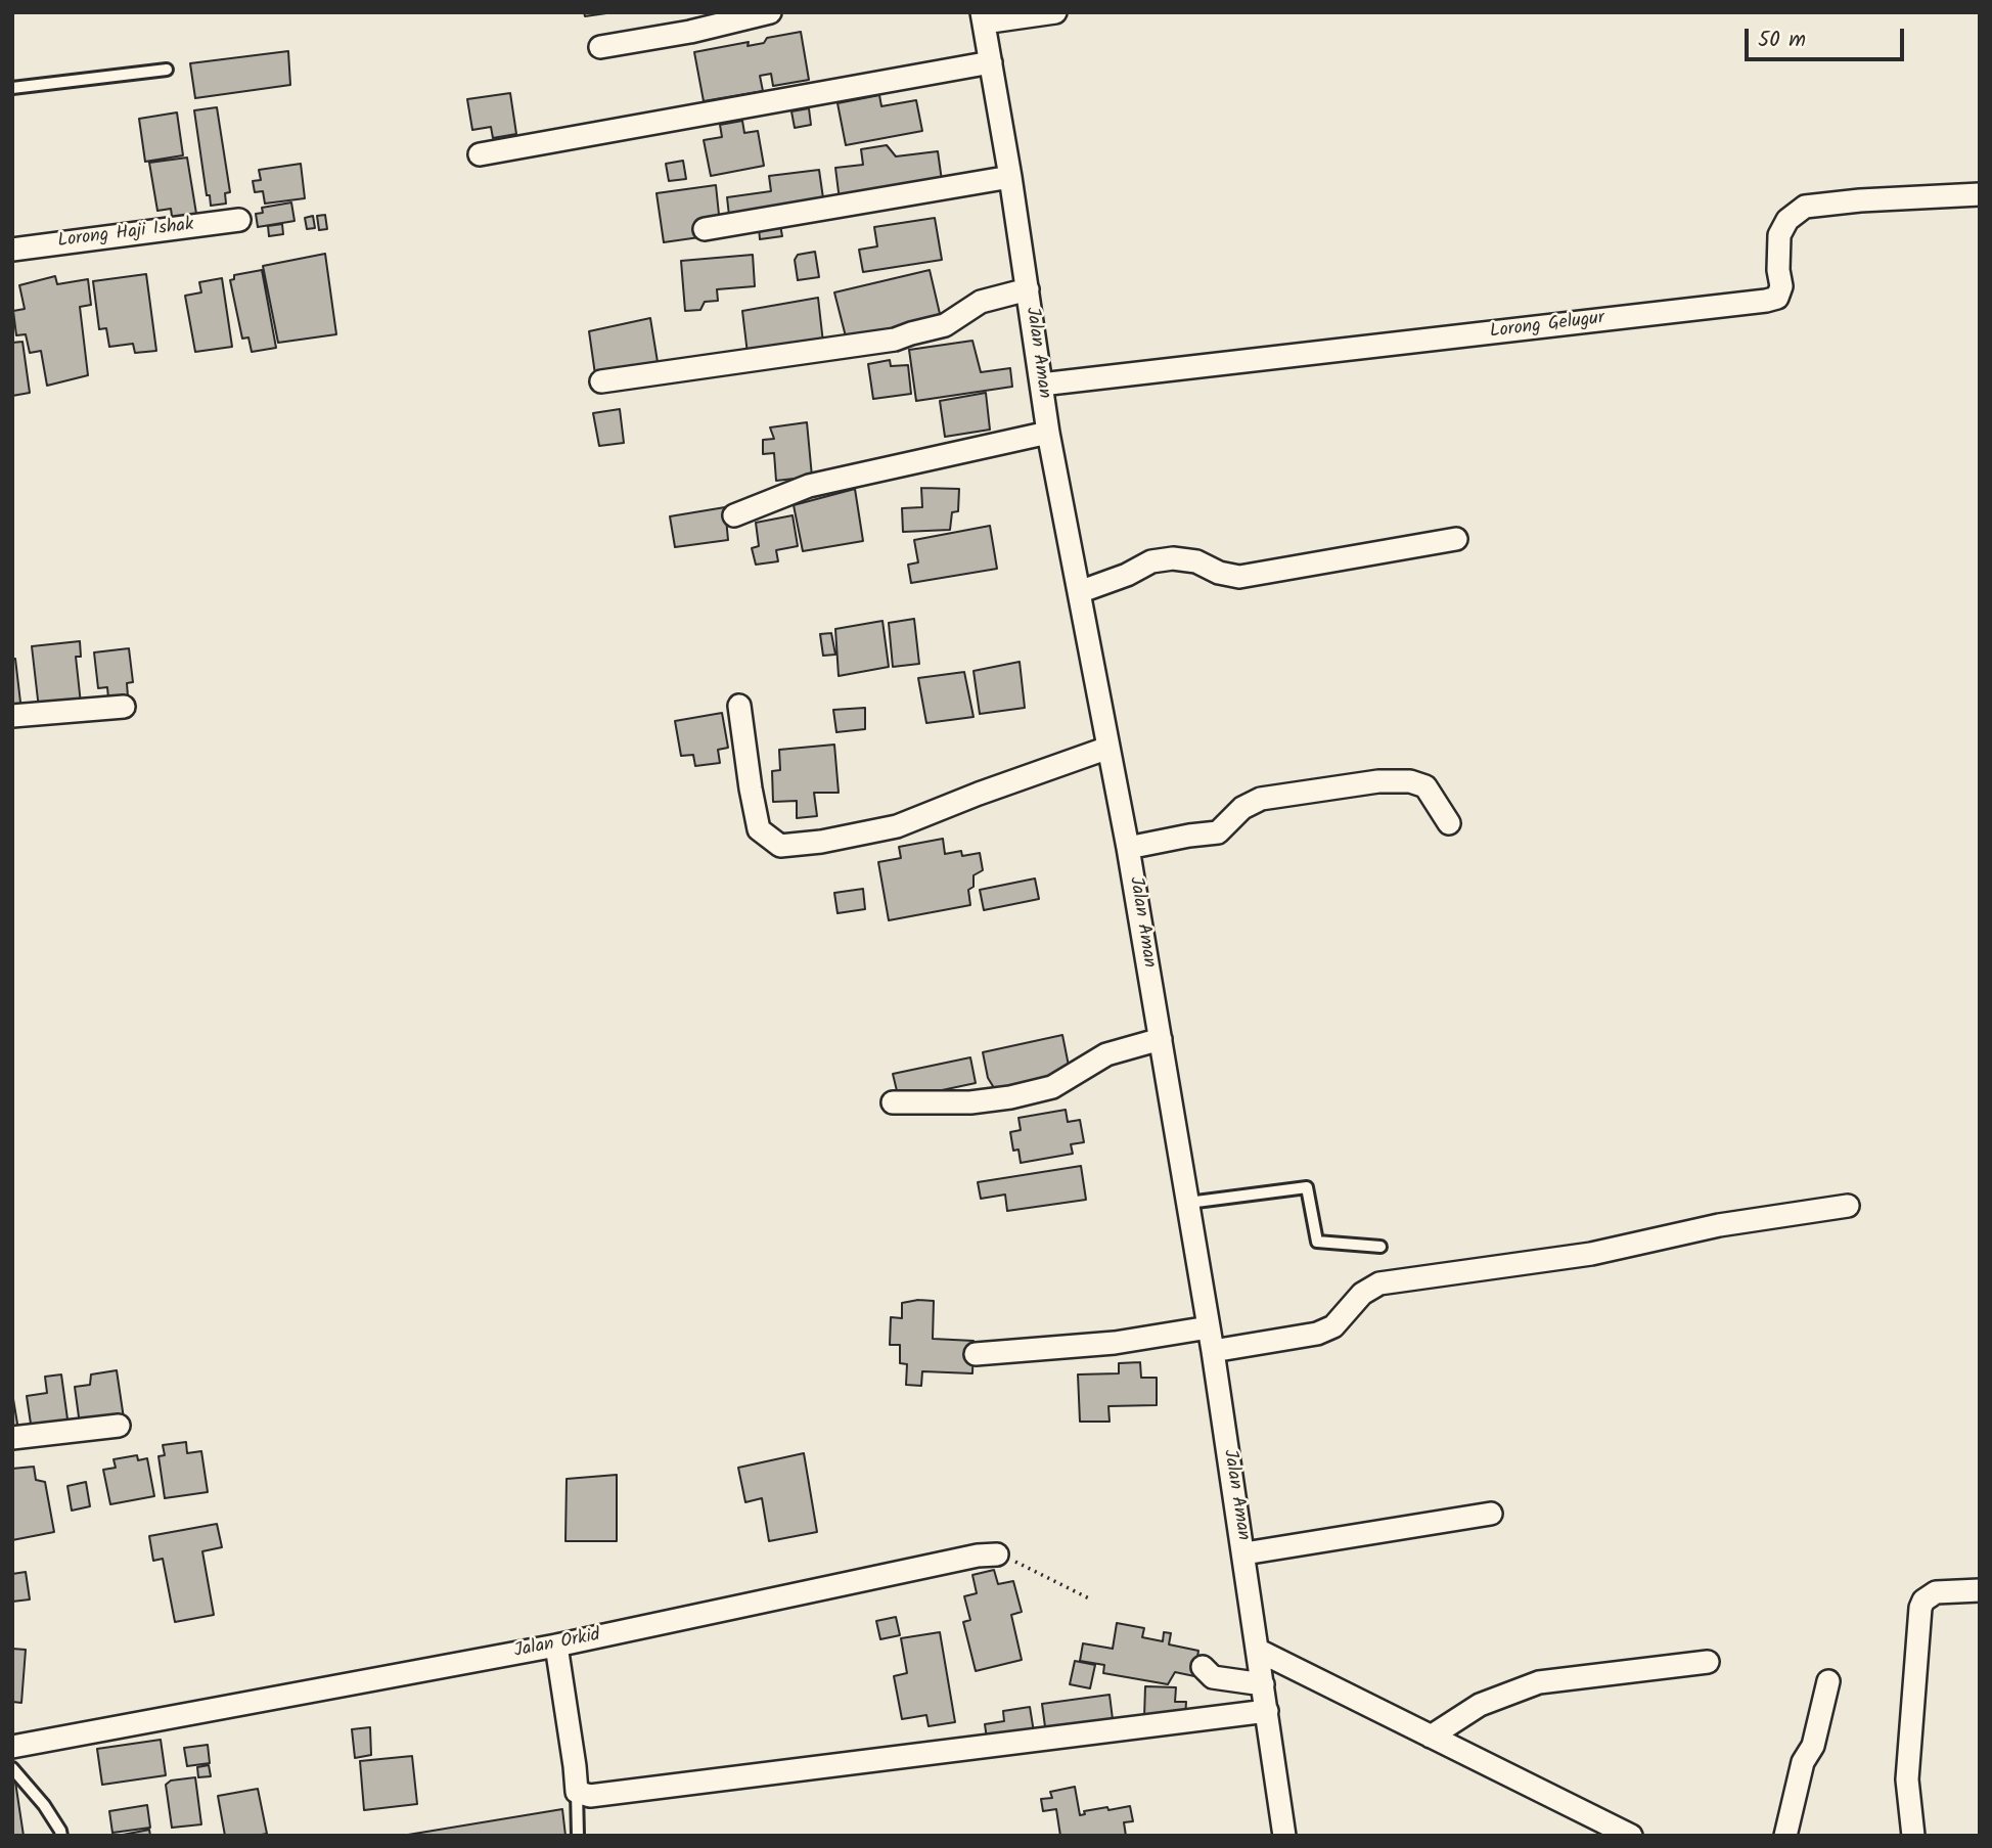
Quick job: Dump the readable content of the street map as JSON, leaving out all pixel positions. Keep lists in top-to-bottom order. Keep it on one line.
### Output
{"streets":{"street":["Lorong Haji Ishak","Lorong Gelugur","Jalan Aman","Jalan Orkid"]},"crossings":[["Lorong Gelugur","Jalan Aman"]],"scale_bar":"50 m"}
